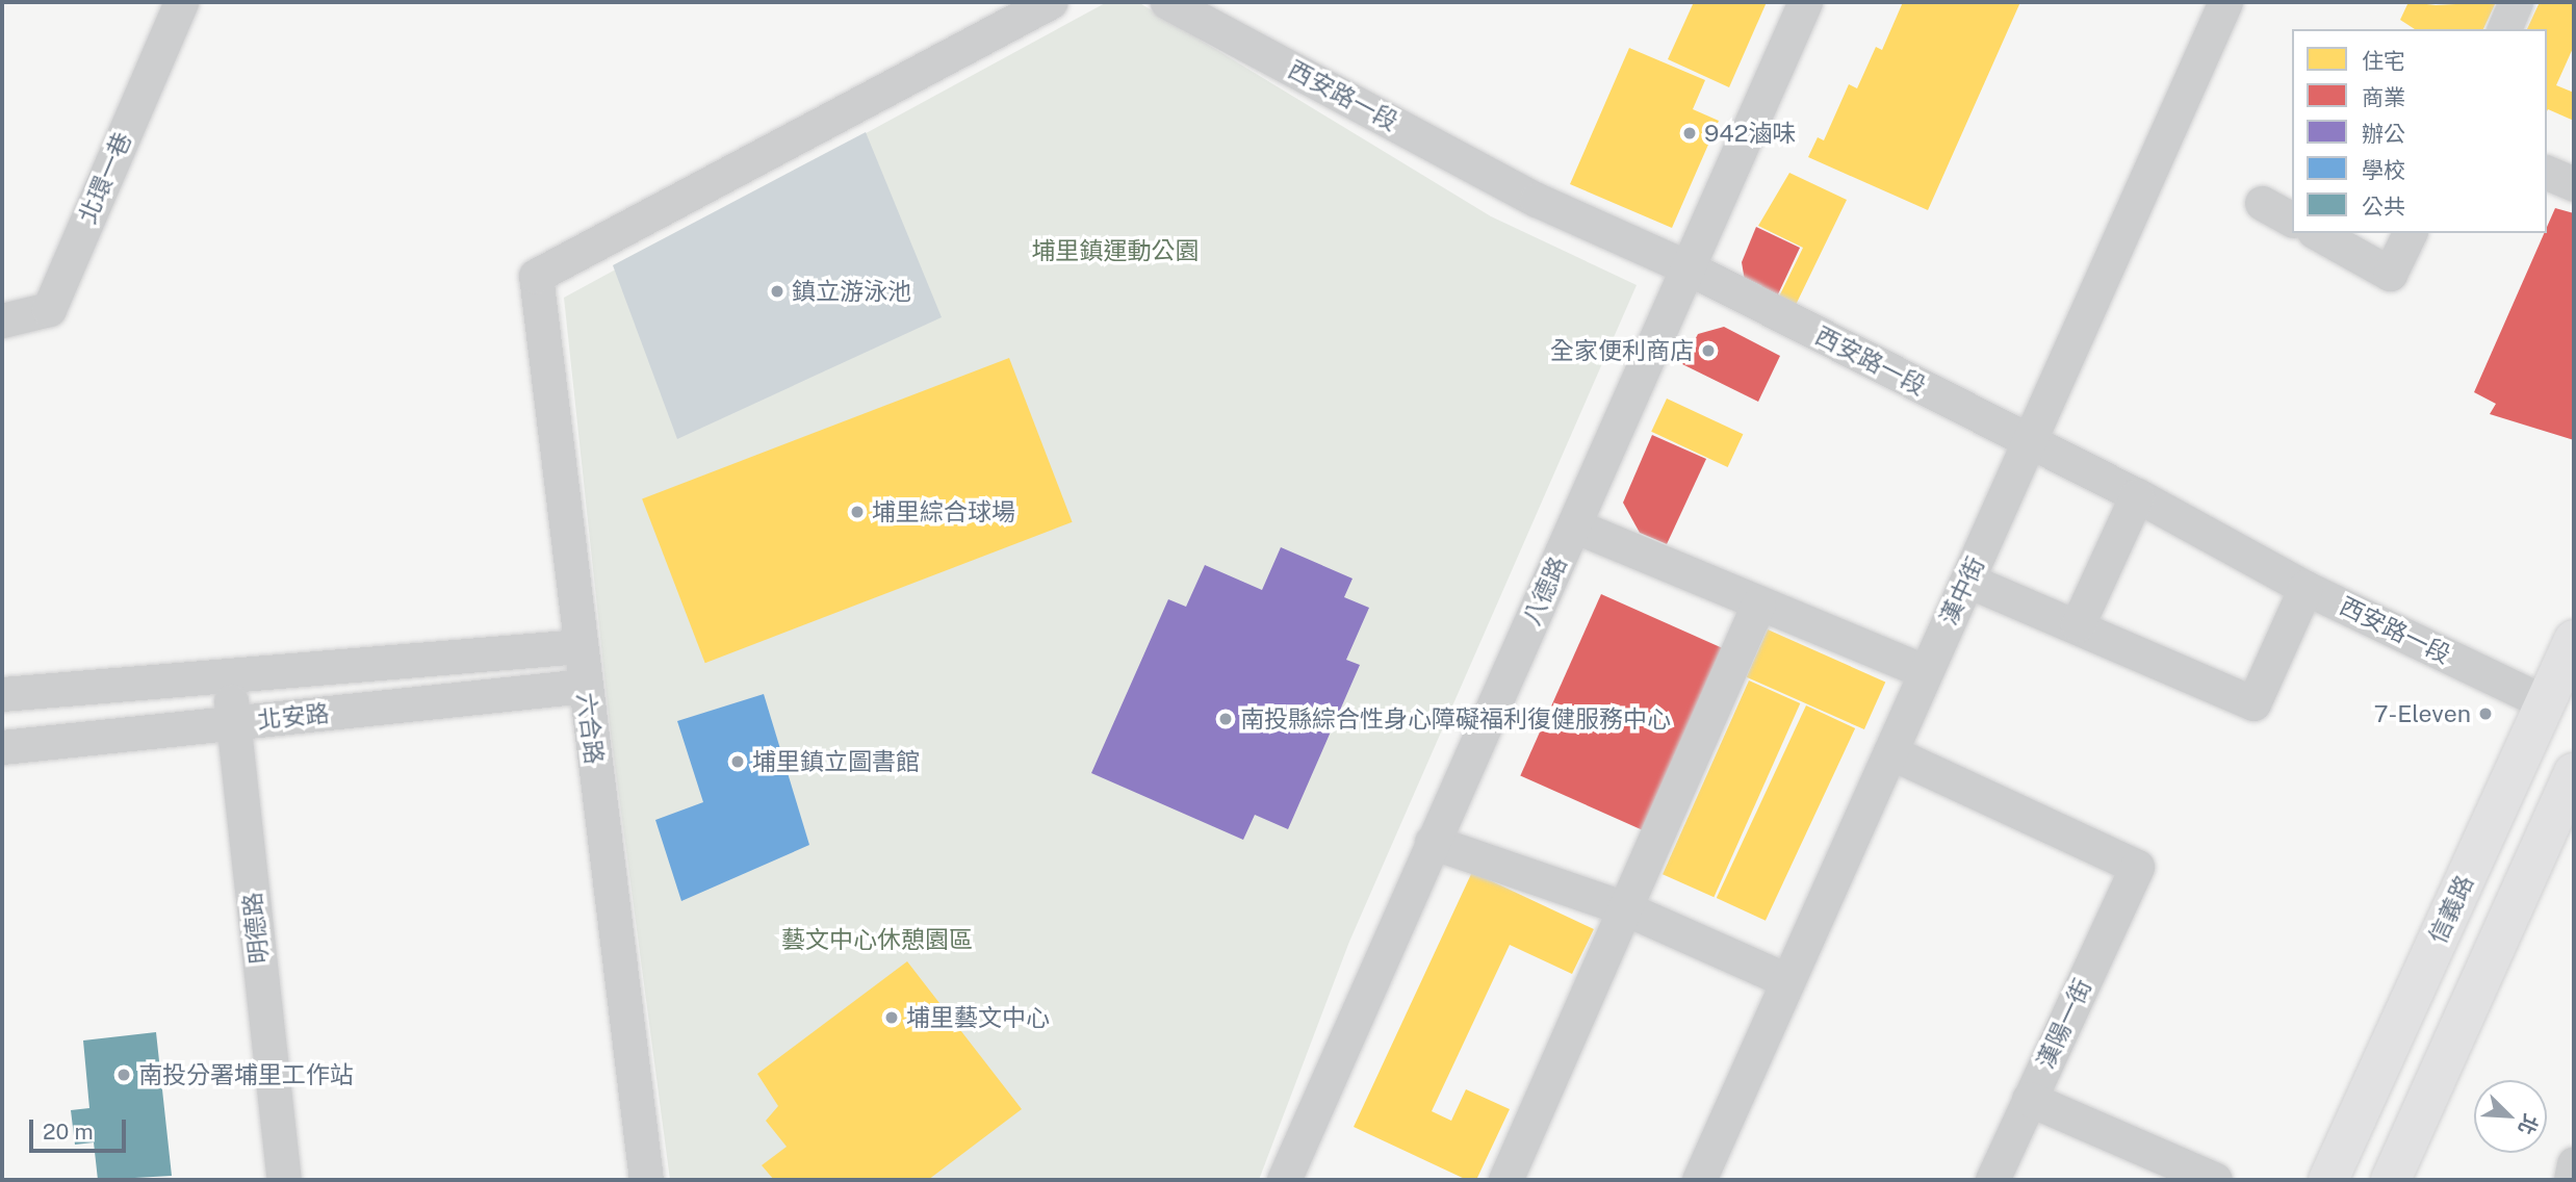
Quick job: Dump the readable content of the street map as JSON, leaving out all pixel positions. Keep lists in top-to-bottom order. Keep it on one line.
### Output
{"streets":{"main road":["信義路"],"street":["西安路一段","北環一巷","八德路","漢中街","北安路","六合路","明德路","漢陽一街"]},"crossings":[["西安路一段","八德路"],["西安路一段","漢中街"],["西安路一段","信義路"],["漢中街","漢陽一街"],["北安路","六合路"],["北安路","明德路"]],"parks":["埔里鎮運動公園","藝文中心休憩園區"],"places":["942滷味","鎮立游泳池","全家便利商店","埔里綜合球場","7-Eleven","南投縣綜合性身心障礙福利復健服務中心","埔里鎮立圖書館","埔里藝文中心","南投分署埔里工作站"],"legend":["住宅","商業","辦公","學校","公共"],"scale_bar":"20 m","north":"bottom right"}
